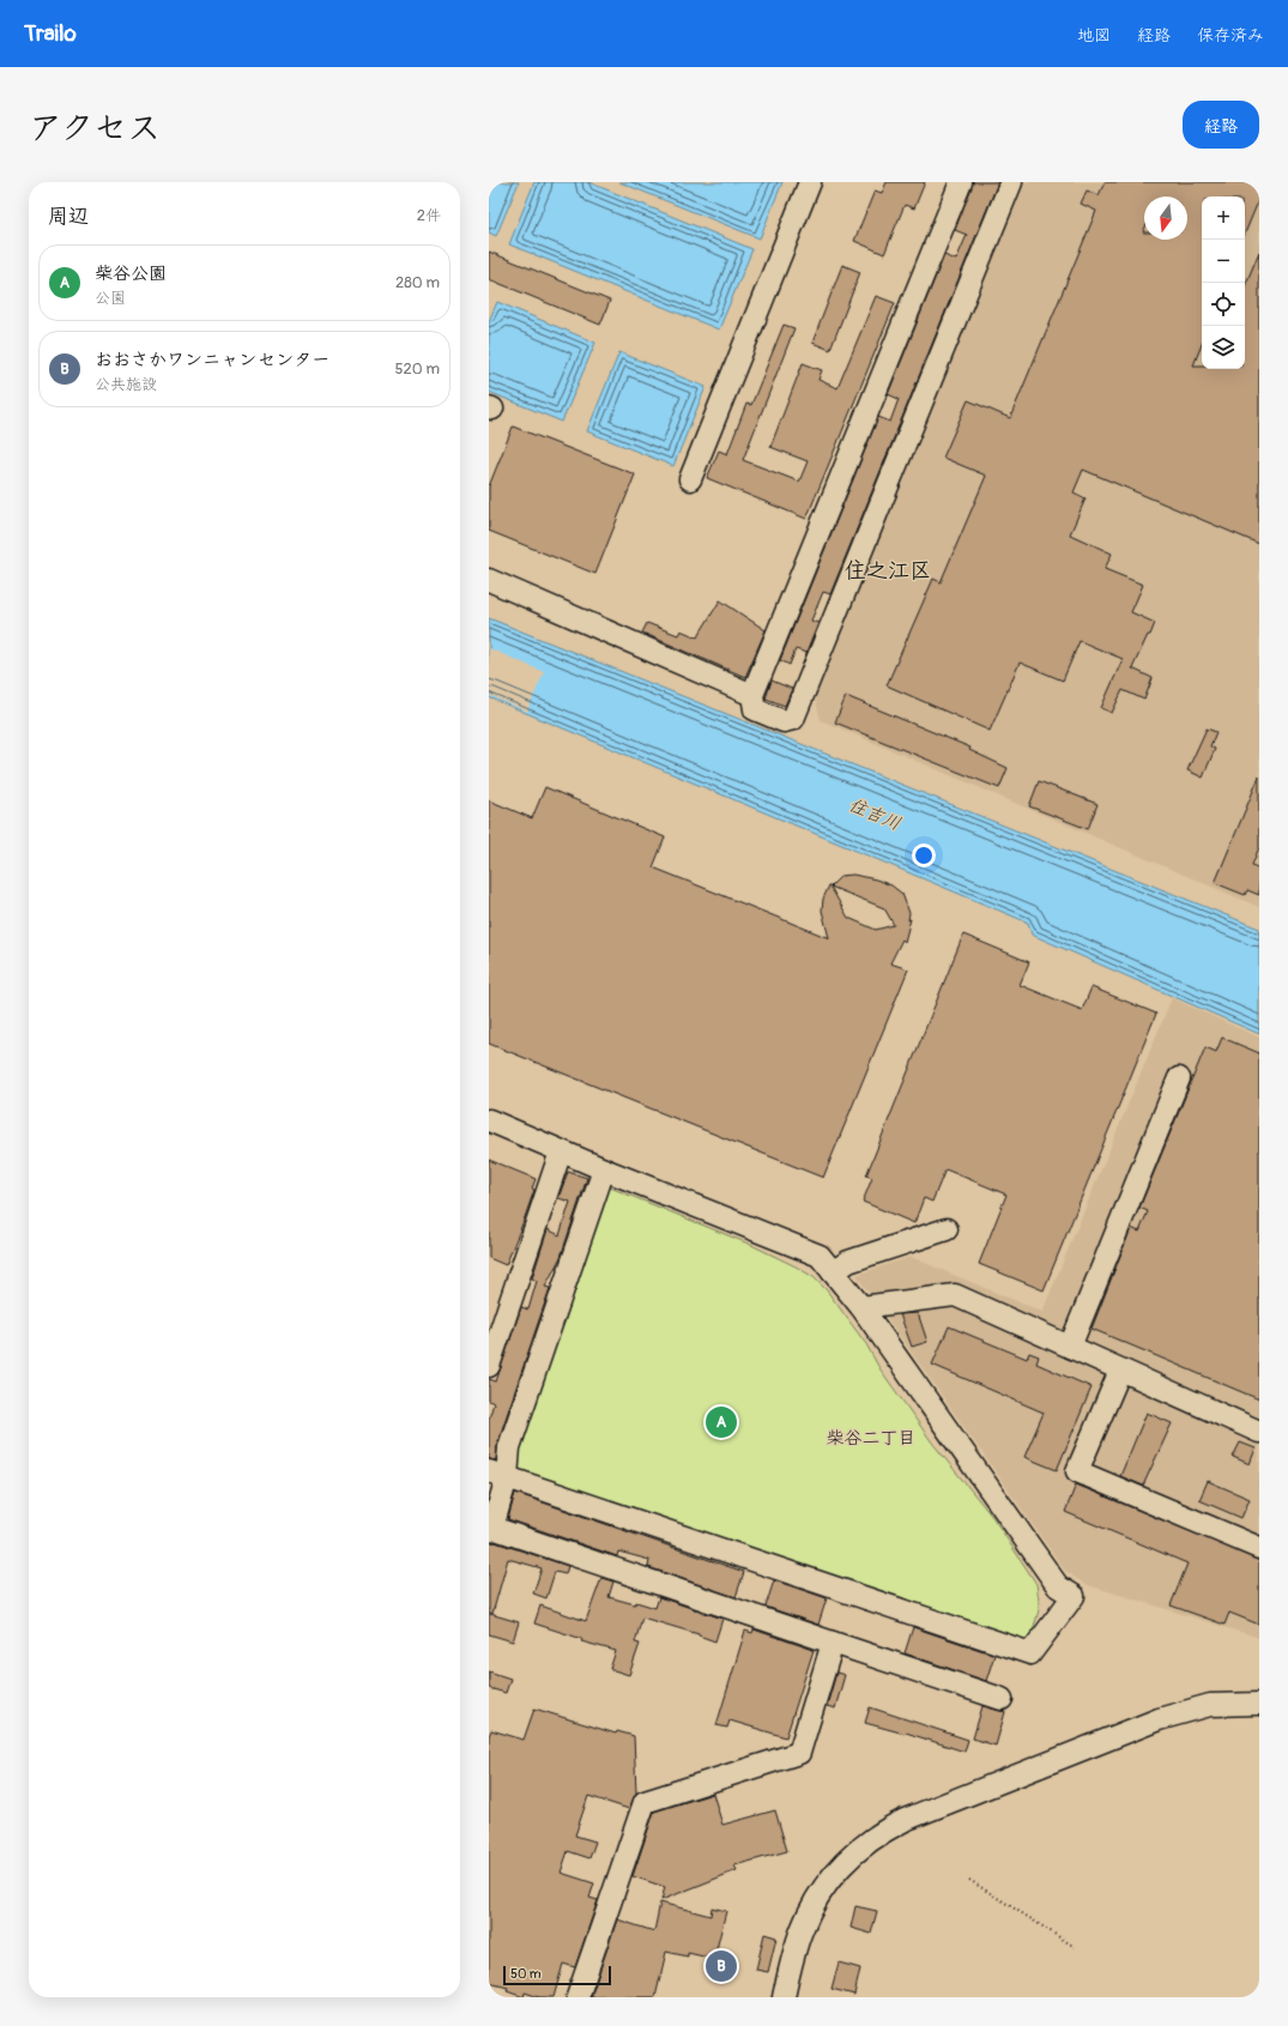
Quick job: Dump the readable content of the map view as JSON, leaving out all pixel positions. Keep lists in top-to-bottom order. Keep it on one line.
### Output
{"districts":["住之江区","柴谷二丁目"],"water":["住吉川"],"scale_bar":"50 m","north":"bottom","page":{"header":"Trailo","nav":["地図","経路","保存済み"],"title":"アクセス","buttons":"経路","heading":["周辺","2件"],"map_buttons":["+","−"],"list":[{"mark":"A","name":"柴谷公園","note":"公園","value":"280 m"},{"mark":"B","name":"おおさかワンニャンセンター","note":"公共施設","value":"520 m"}],"pins":["A","B"],"scale":"50 m"}}
